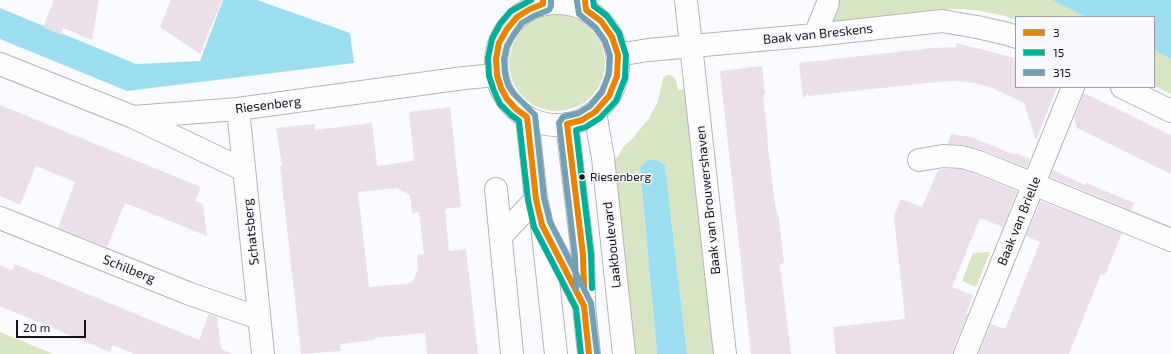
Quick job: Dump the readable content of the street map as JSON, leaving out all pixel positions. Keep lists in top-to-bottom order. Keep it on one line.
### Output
{"streets":{"street":["Baak van Breskens","Riesenberg","Baak van Brouwershaven","Baak van Brielle","Schatsberg","Laakboulevard","Schilberg"]},"crossings":[["Baak van Breskens","Riesenberg"],["Baak van Breskens","Baak van Brouwershaven"],["Baak van Breskens","Laakboulevard"],["Riesenberg","Schatsberg"],["Riesenberg","Laakboulevard"],["Schatsberg","Schilberg"]],"places":["Riesenberg"],"lines":["transit line 3","transit line 15","transit line 315"],"legend":["3","15","315"],"scale_bar":"20 m"}
